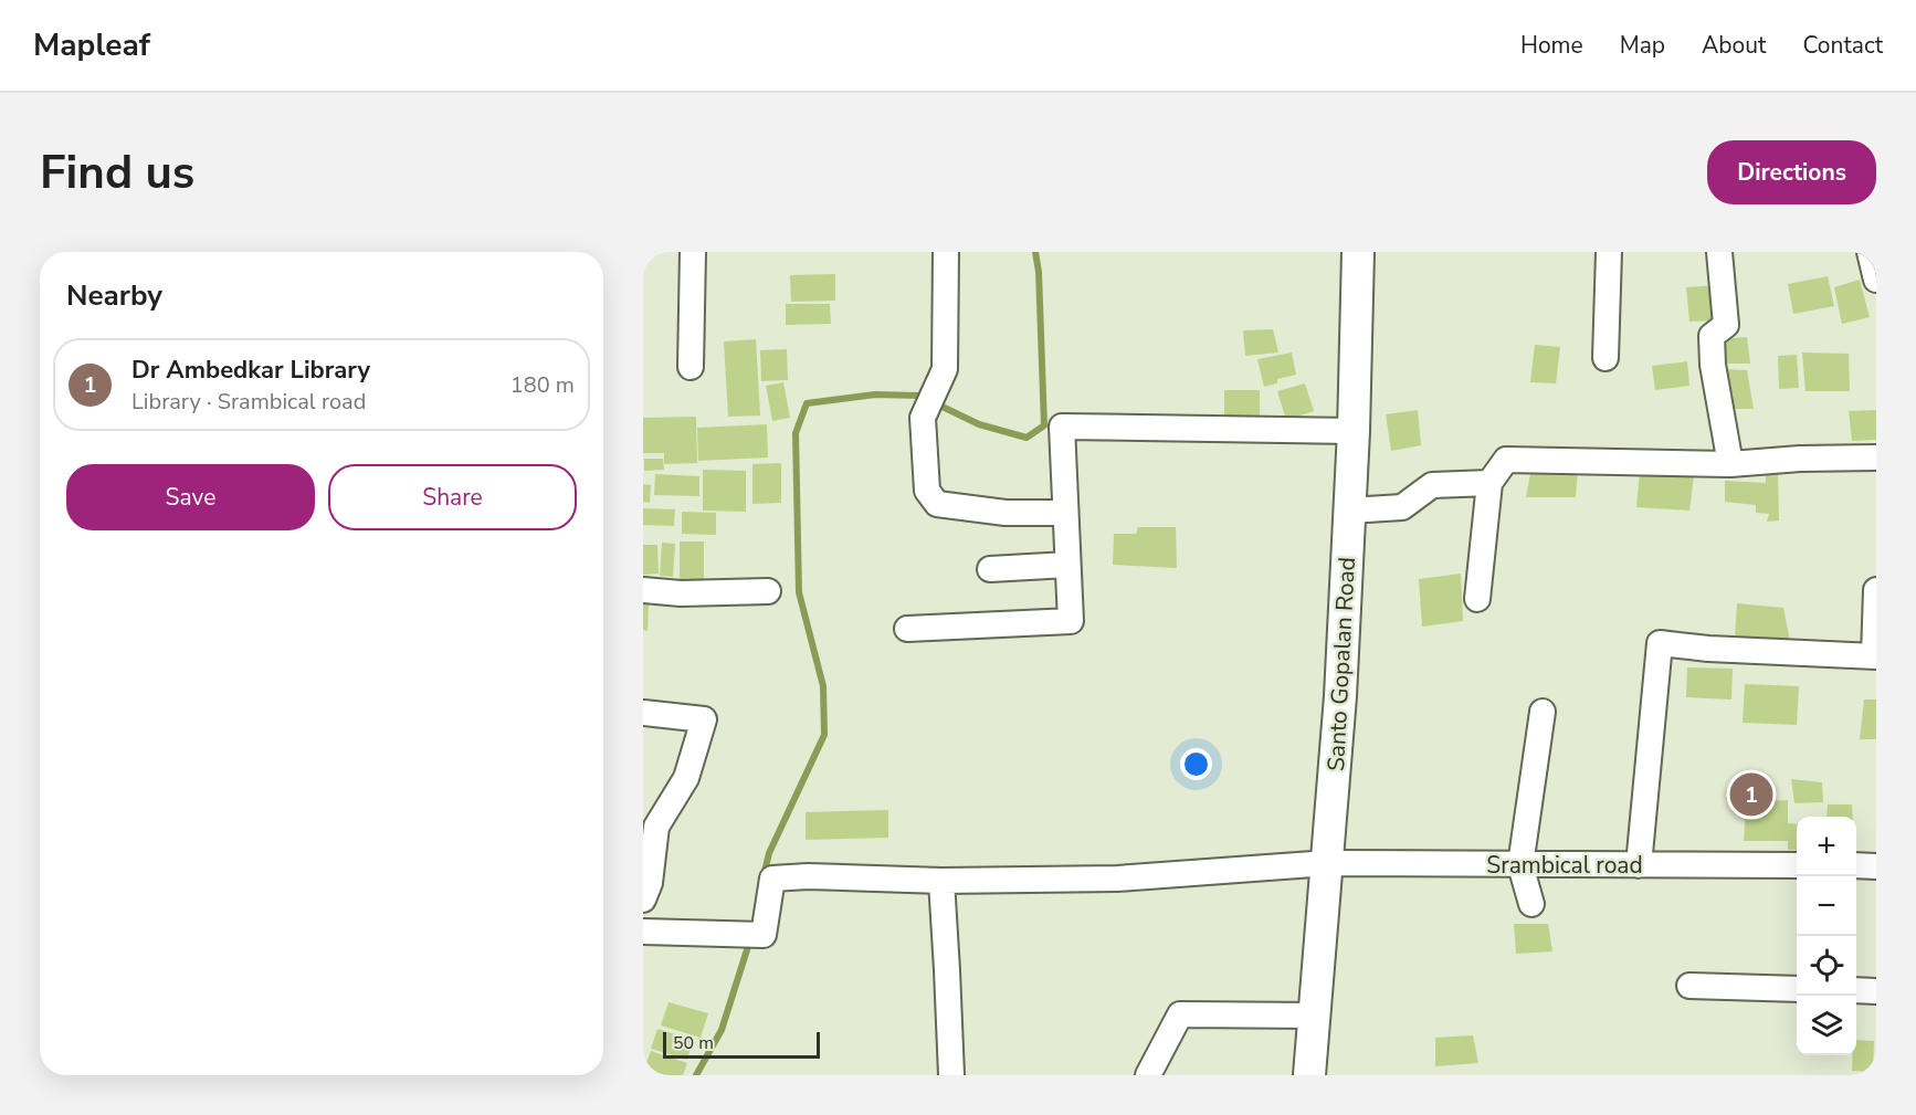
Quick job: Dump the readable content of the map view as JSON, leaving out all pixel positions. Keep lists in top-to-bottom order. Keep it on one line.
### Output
{"streets":{"main road":["Santo Gopalan Road"],"street":["Srambical road"]},"crossings":[["Santo Gopalan Road","Srambical road"]],"scale_bar":"50 m","page":{"header":"Mapleaf","nav":["Home","Map","About","Contact"],"buttons":["Directions",["Save","Share"]],"title":"Find us","heading":"Nearby","list":[{"mark":"1","name":"Dr Ambedkar Library","note":"Library · Srambical road","value":"180 m"}],"pins":"1","map_buttons":["+","−"],"scale":"50 m"}}
